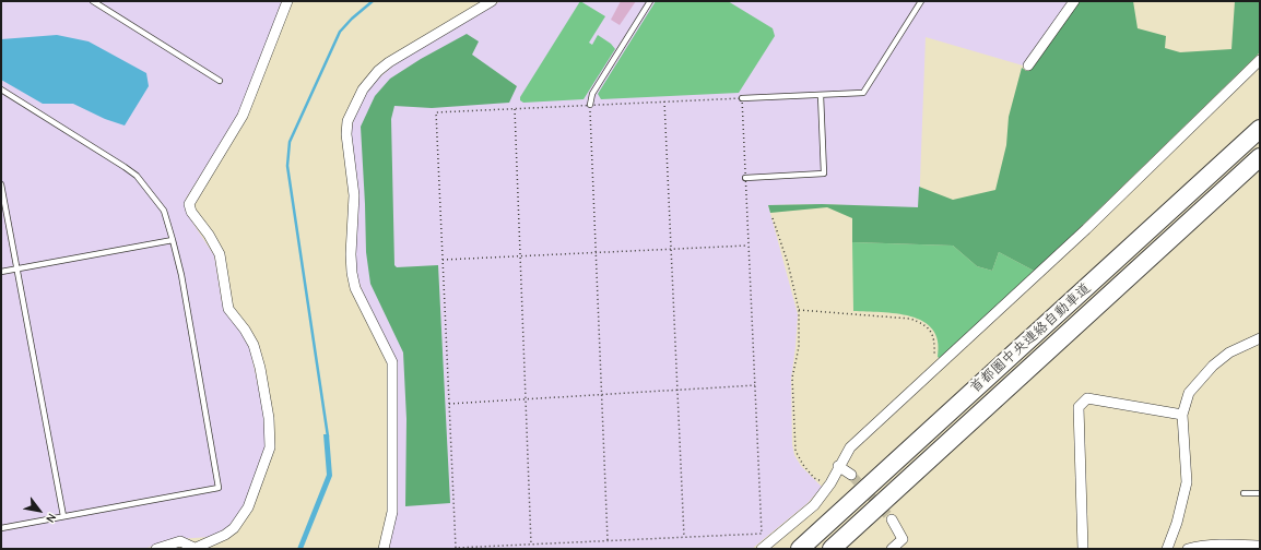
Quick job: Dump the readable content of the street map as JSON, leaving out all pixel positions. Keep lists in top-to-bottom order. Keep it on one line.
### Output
{"streets":{"highway":["首都圏中央連絡自動車道"]},"north":"bottom right"}
